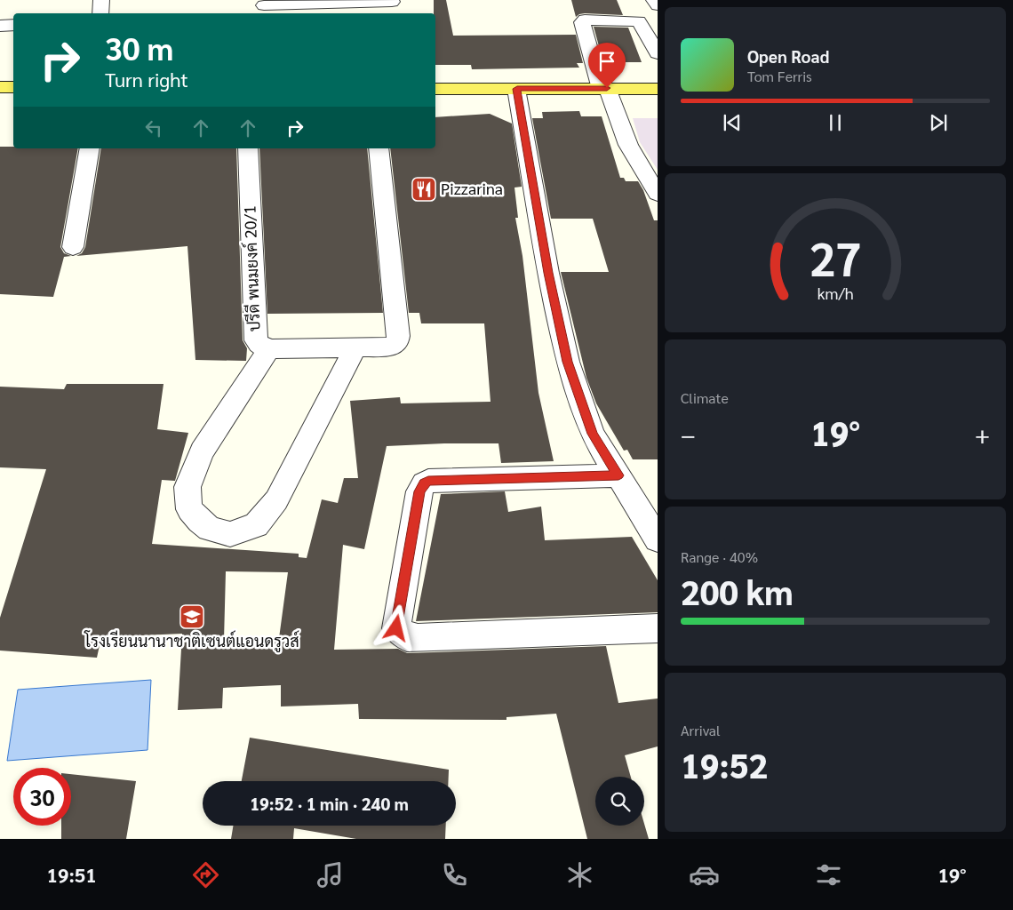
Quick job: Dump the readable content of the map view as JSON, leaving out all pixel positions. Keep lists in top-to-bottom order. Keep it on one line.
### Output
{"streets":{"street":["ปรีดี พนมยงค์ 20/1"]},"places":{"restaurant":["Pizzarina"],"school or university":["โรงเรียนนานาชาติเซนต์แอนดรูวส์"]},"page":{"turn":["30 m","Turn right"],"song":["Open Road","Tom Ferris"],"tile":["Climate",["Range · 40%","200 km"],["Arrival","19:52"]],"heat":["−","19°","+"],"limit":"30","trip":"19:52 · 1 min · 240 m","tabs":["19:51","19°"],"gauge":["27","km/h"]}}
